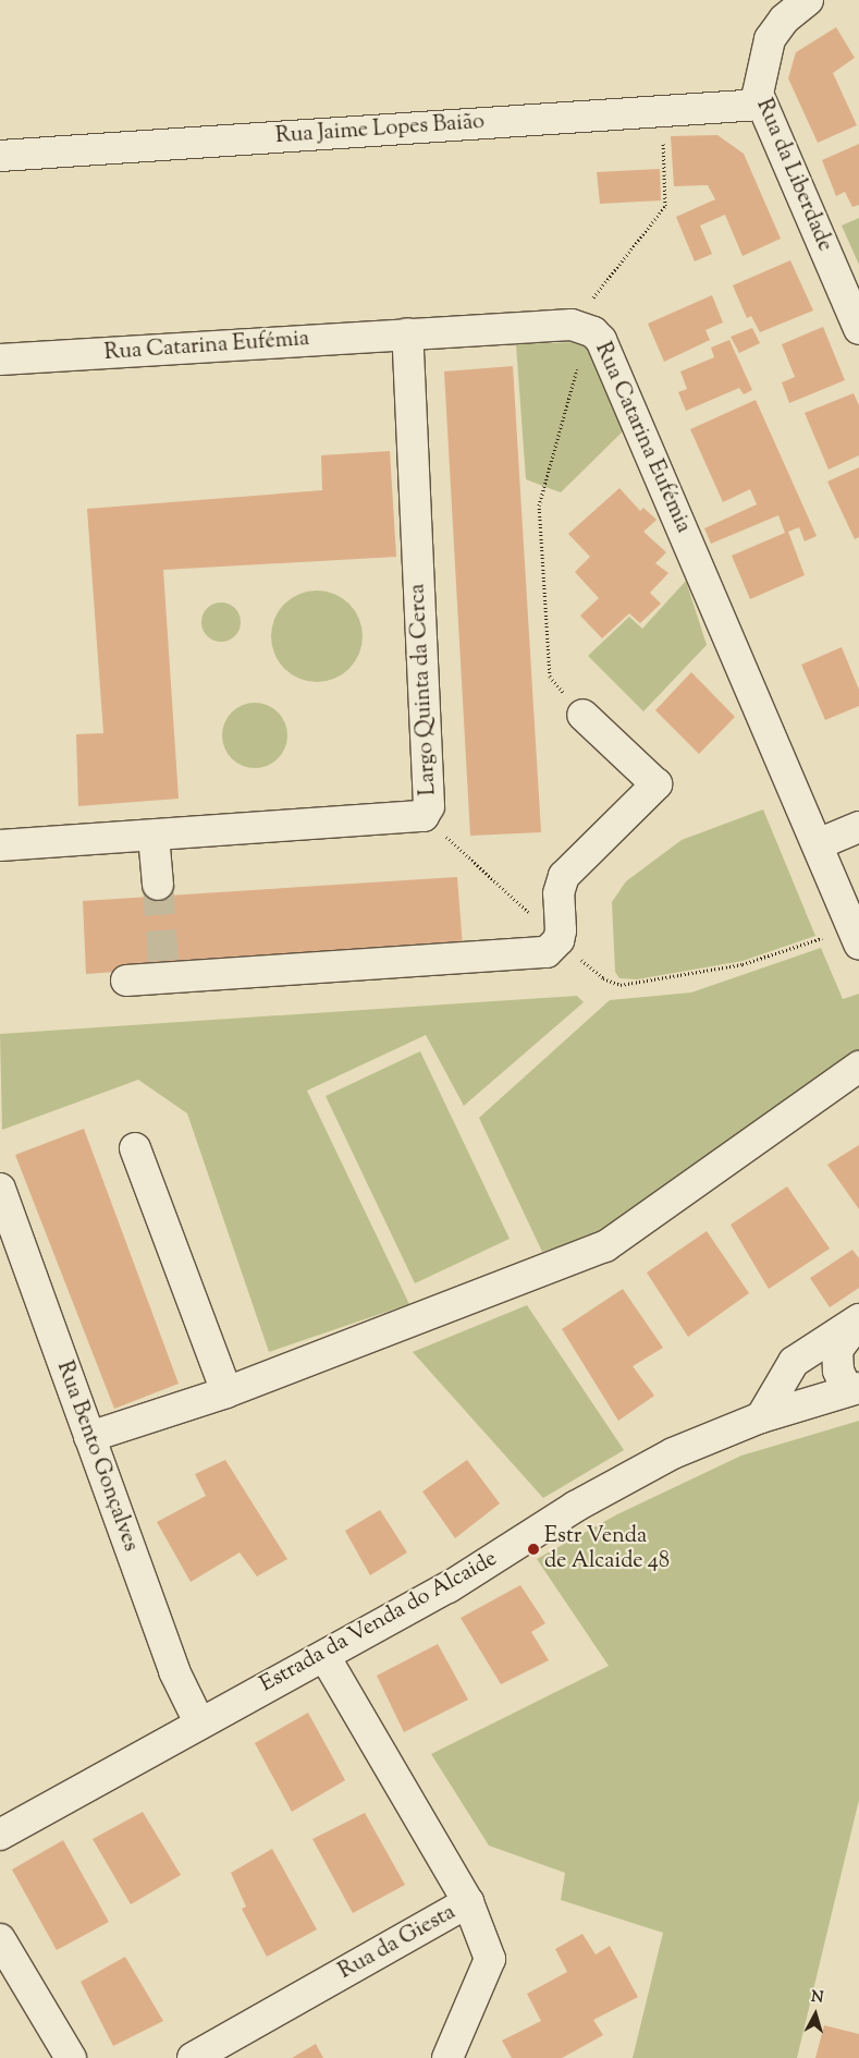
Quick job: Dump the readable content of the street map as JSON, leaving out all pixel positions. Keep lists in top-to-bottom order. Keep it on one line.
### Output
{"streets":{"street":["Rua Jaime Lopes Baião","Rua da Liberdade","Rua Catarina Eufémia","Largo Quinta da Cerca","Rua Bento Gonçalves","Estrada da Venda do Alcaide","Rua da Giesta"]},"crossings":[["Rua Jaime Lopes Baião","Rua da Liberdade"],["Rua Catarina Eufémia","Largo Quinta da Cerca"],["Rua Bento Gonçalves","Estrada da Venda do Alcaide"],["Estrada da Venda do Alcaide","Rua da Giesta"]],"places":["Estr Venda de Alcaide 48"],"north":"top"}
